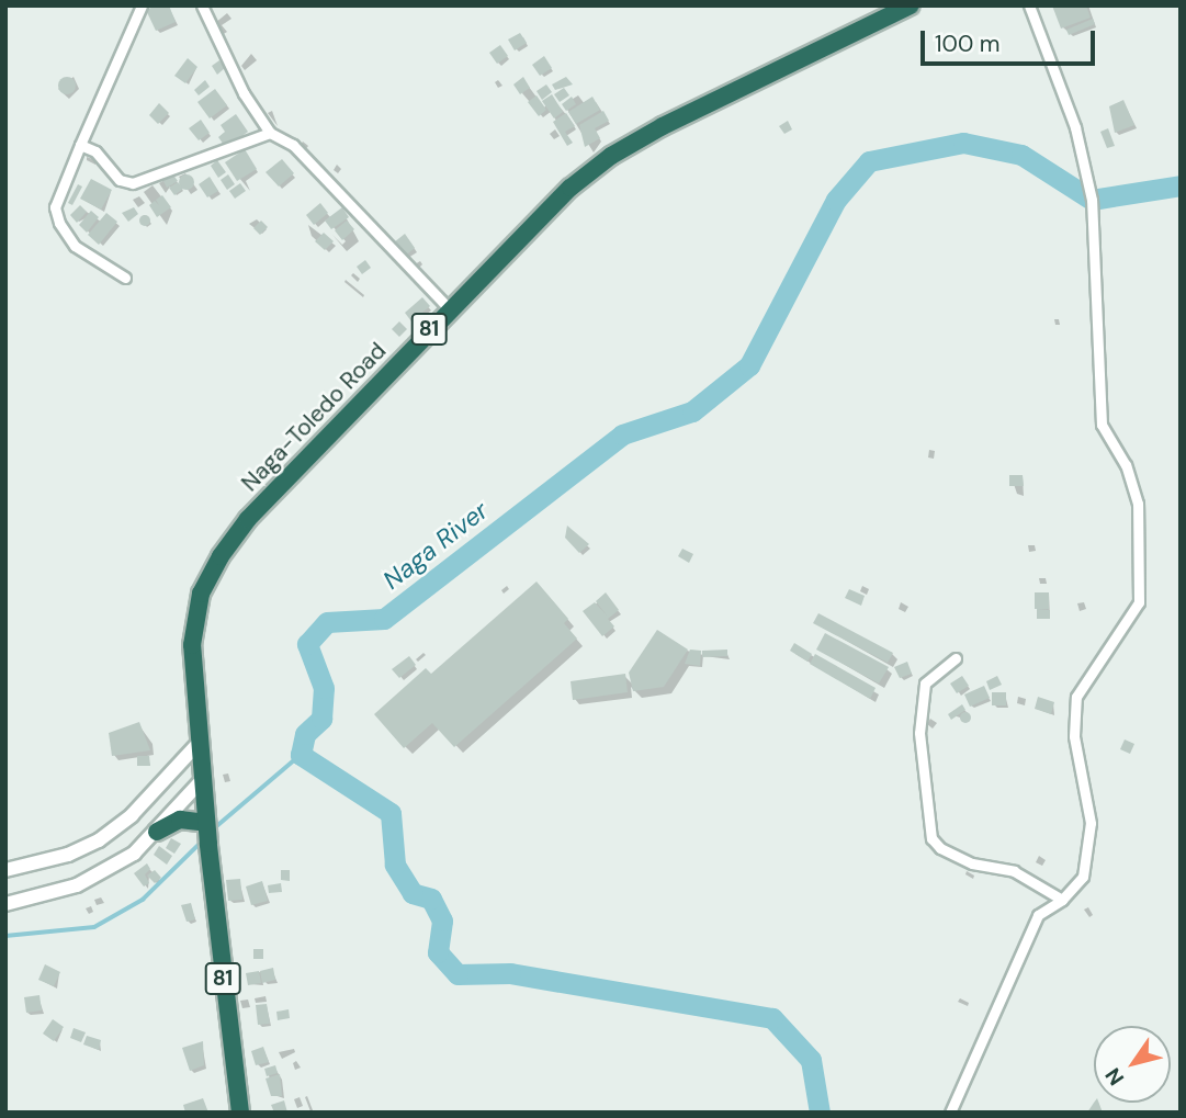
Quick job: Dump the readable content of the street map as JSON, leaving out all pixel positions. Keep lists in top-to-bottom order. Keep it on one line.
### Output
{"streets":{"highway":["81","Naga-Toledo Road"]},"water":["Naga River"],"scale_bar":"100 m","north":"bottom left"}
